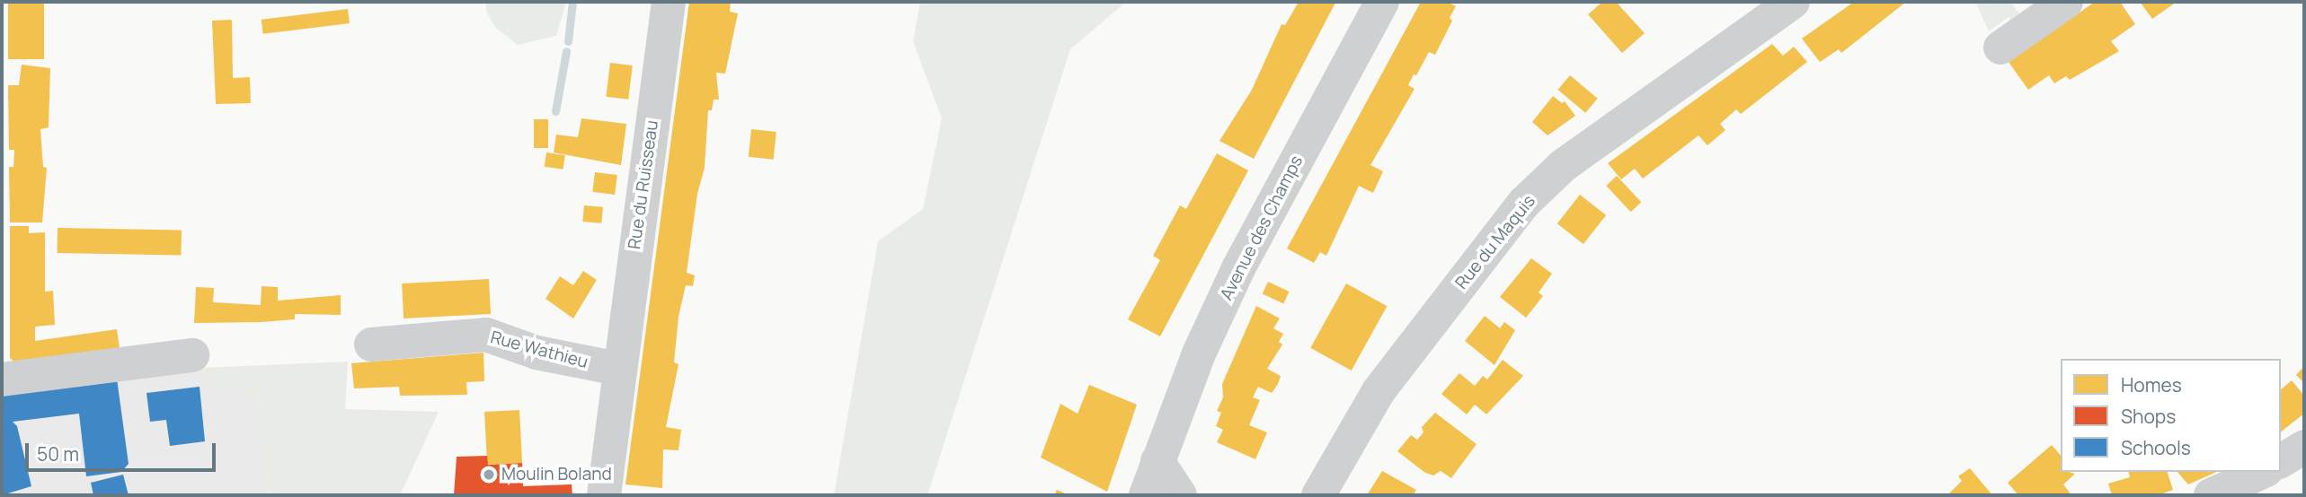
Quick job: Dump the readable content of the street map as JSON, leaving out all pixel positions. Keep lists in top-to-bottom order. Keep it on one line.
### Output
{"streets":{"street":["Rue du Ruisseau","Avenue des Champs","Rue du Maquis","Rue Wathieu"]},"crossings":[["Rue du Ruisseau","Rue Wathieu"]],"places":["Moulin Boland"],"legend":["Homes","Shops","Schools"],"scale_bar":"50 m"}
